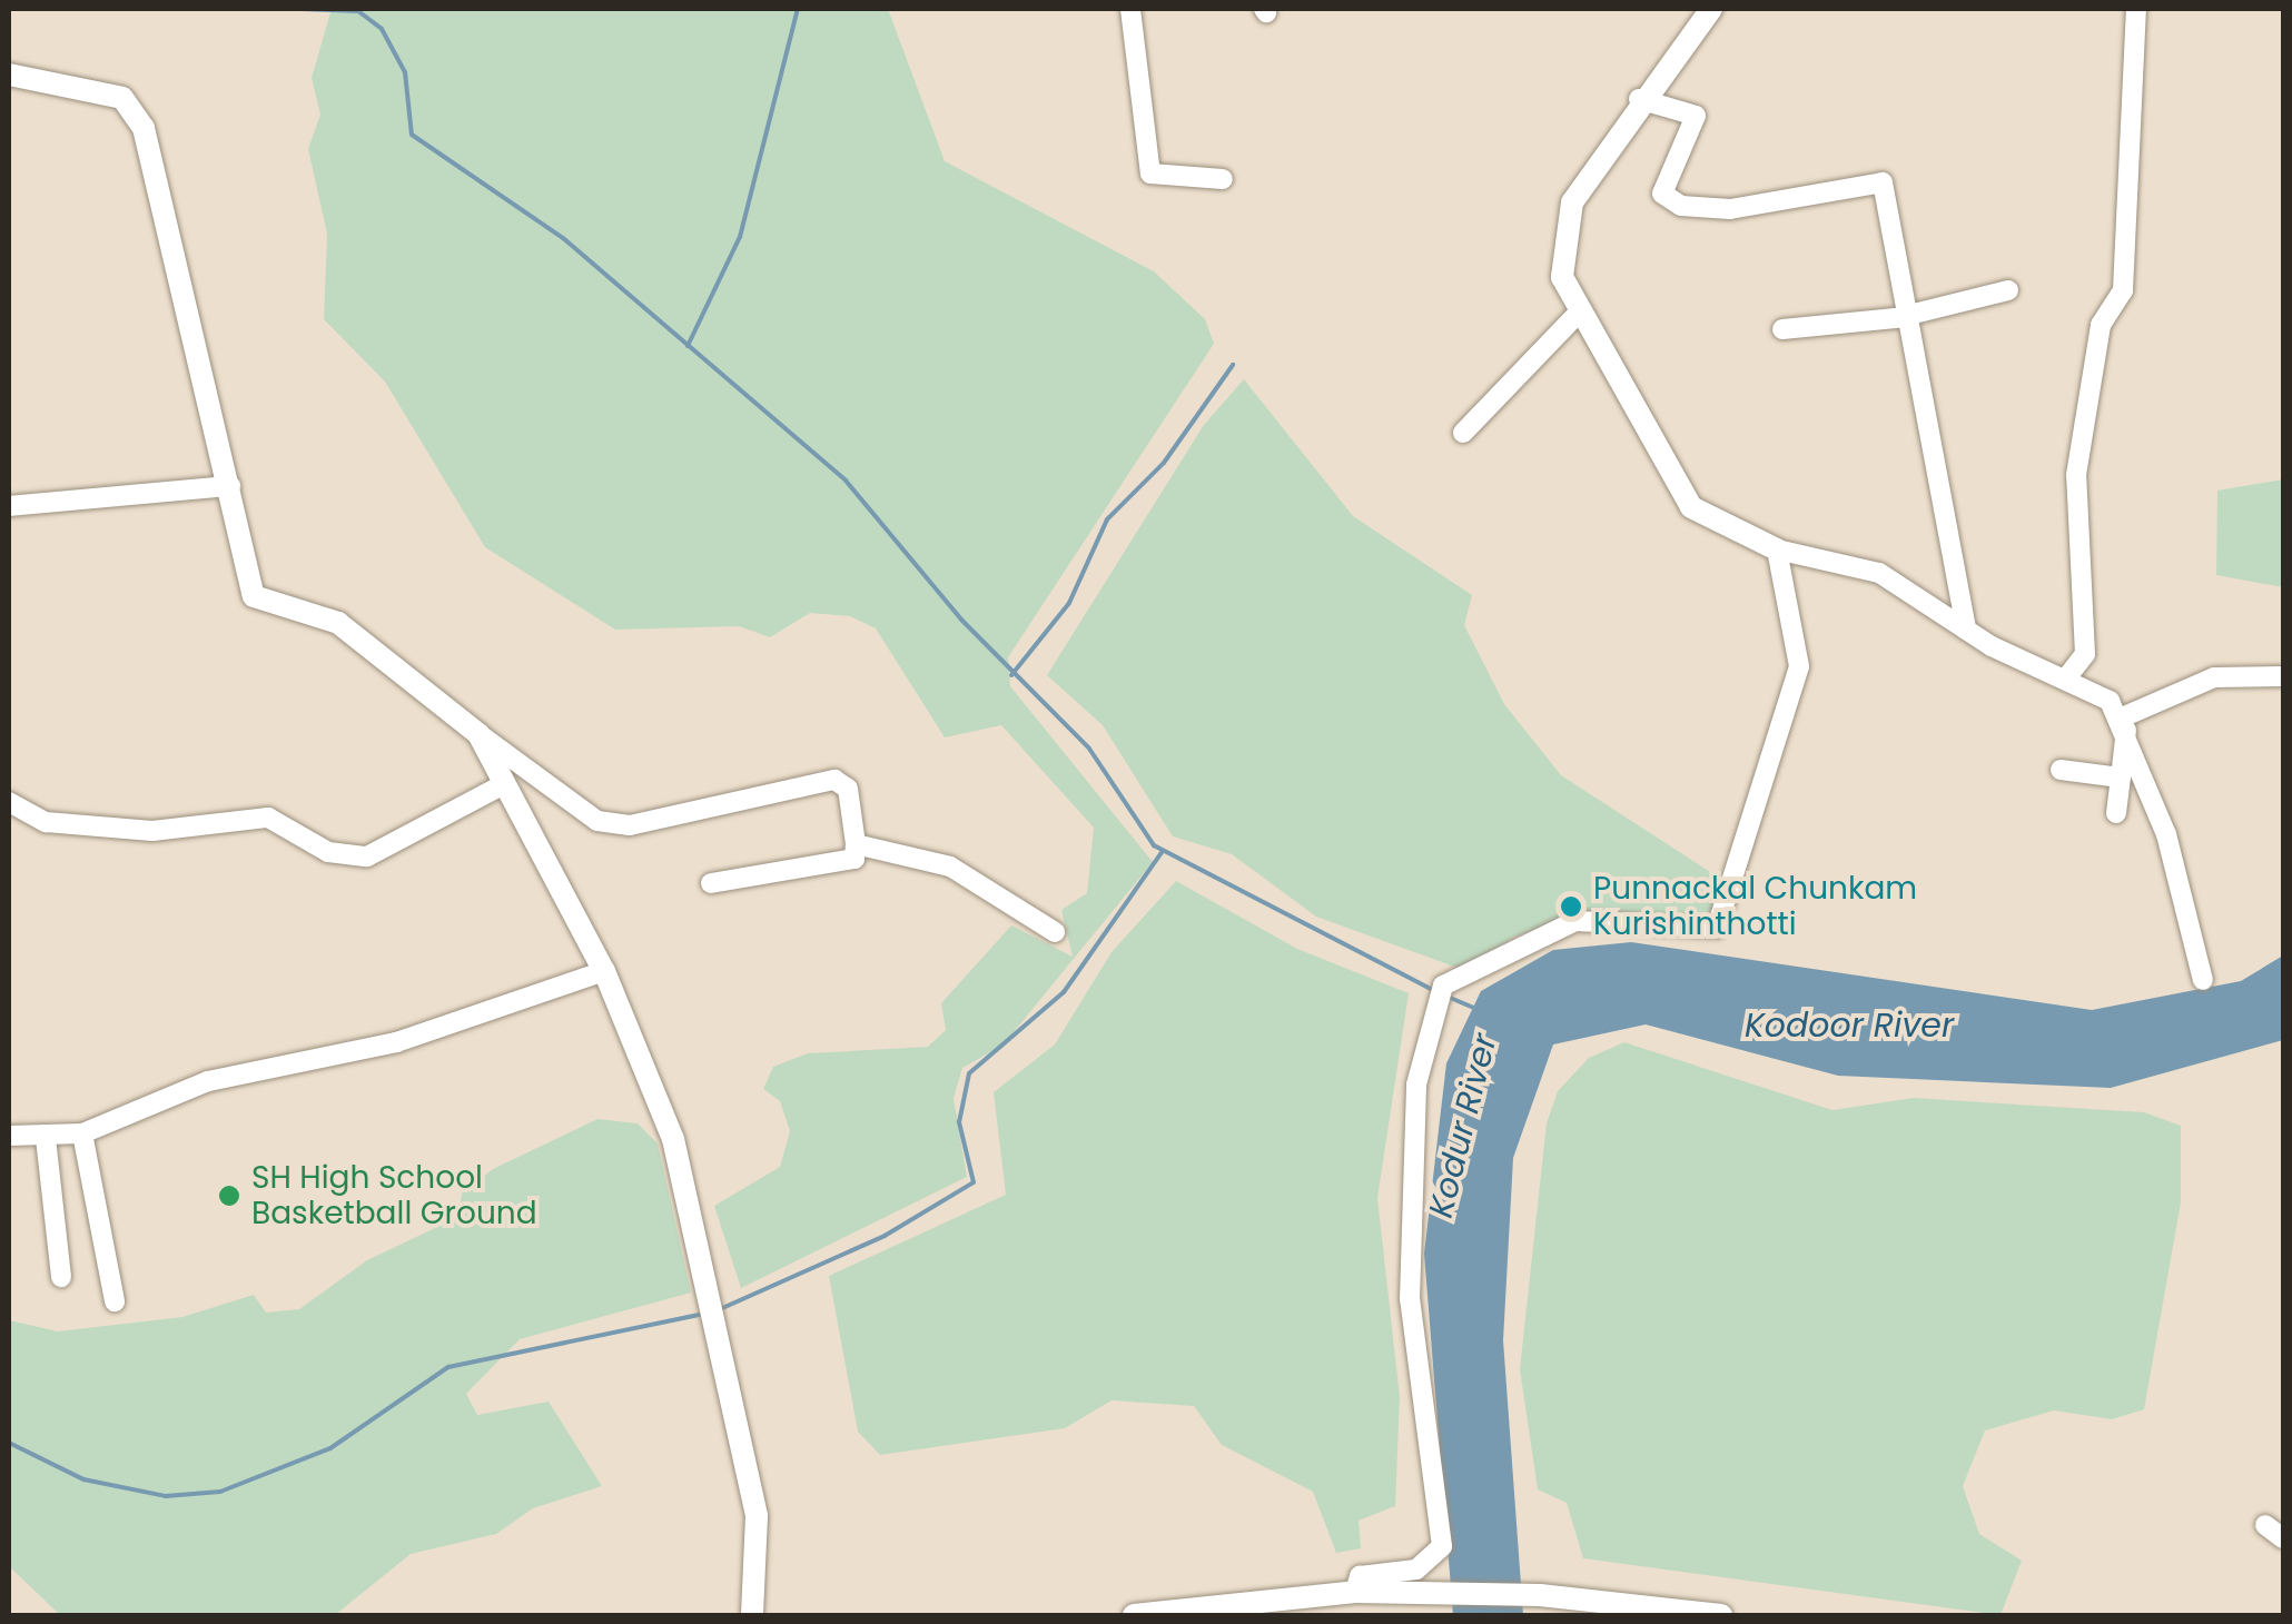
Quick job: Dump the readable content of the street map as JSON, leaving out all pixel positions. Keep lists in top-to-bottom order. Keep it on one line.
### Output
{"water":["Kodoor River","Kodur River"],"places":["Punnackal Chunkam Kurishinthotti","SH High School Basketball Ground"]}
